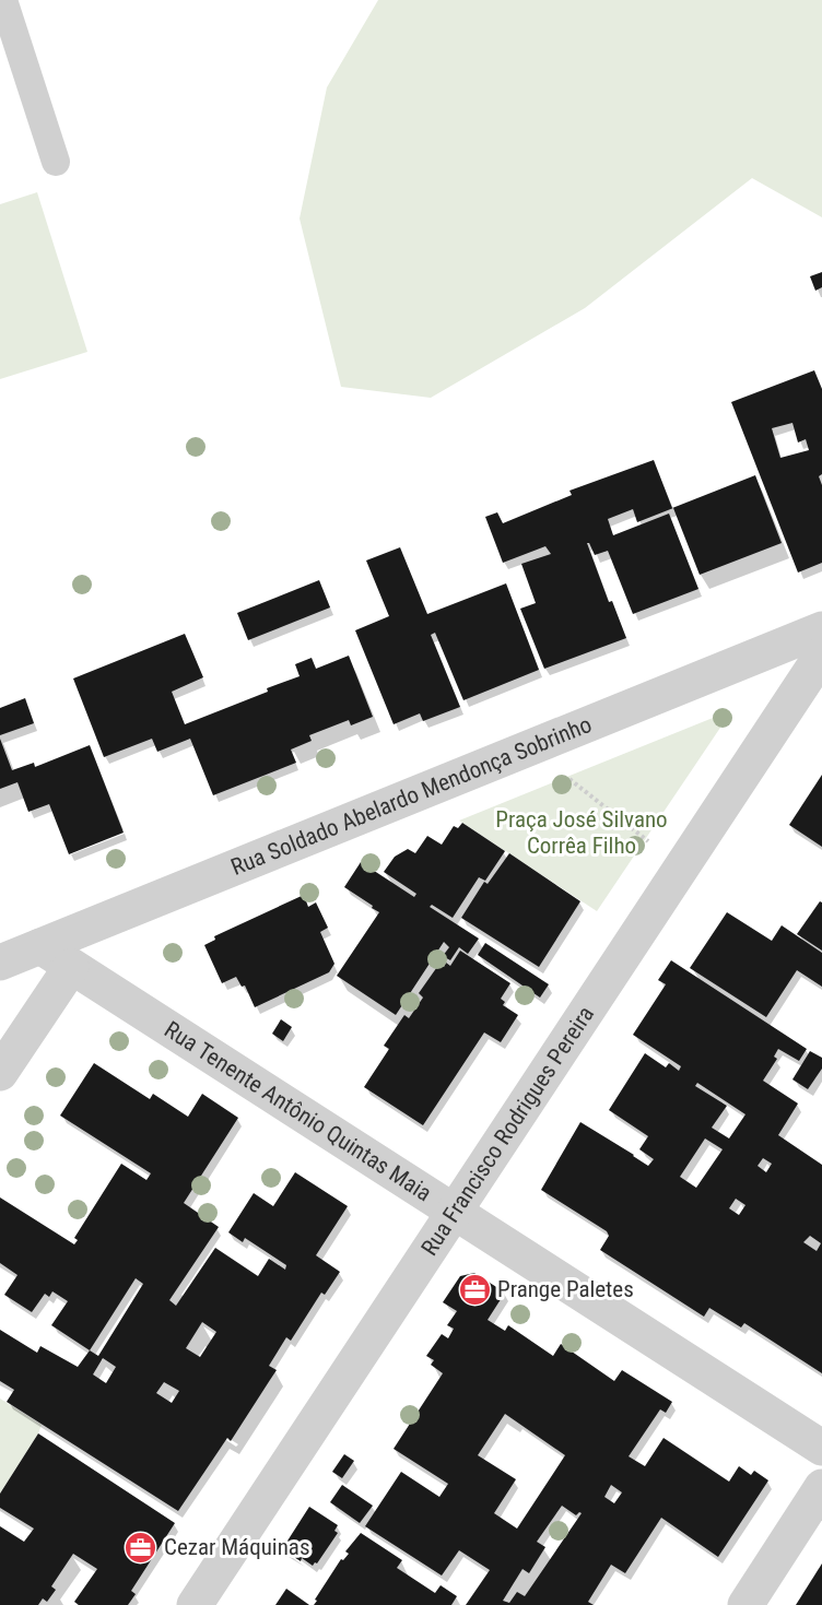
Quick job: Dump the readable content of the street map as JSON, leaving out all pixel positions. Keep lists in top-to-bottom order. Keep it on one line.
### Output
{"streets":{"street":["Rua Soldado Abelardo Mendonça Sobrinho","Rua Tenente Antônio Quintas Maia","Rua Francisco Rodrigues Pereira"]},"crossings":[["Rua Soldado Abelardo Mendonça Sobrinho","Rua Tenente Antônio Quintas Maia"],["Rua Tenente Antônio Quintas Maia","Rua Francisco Rodrigues Pereira"]],"parks":["Praça José Silvano Corrêa Filho"],"places":{"office":["Prange Paletes","Cezar Máquinas"]}}
